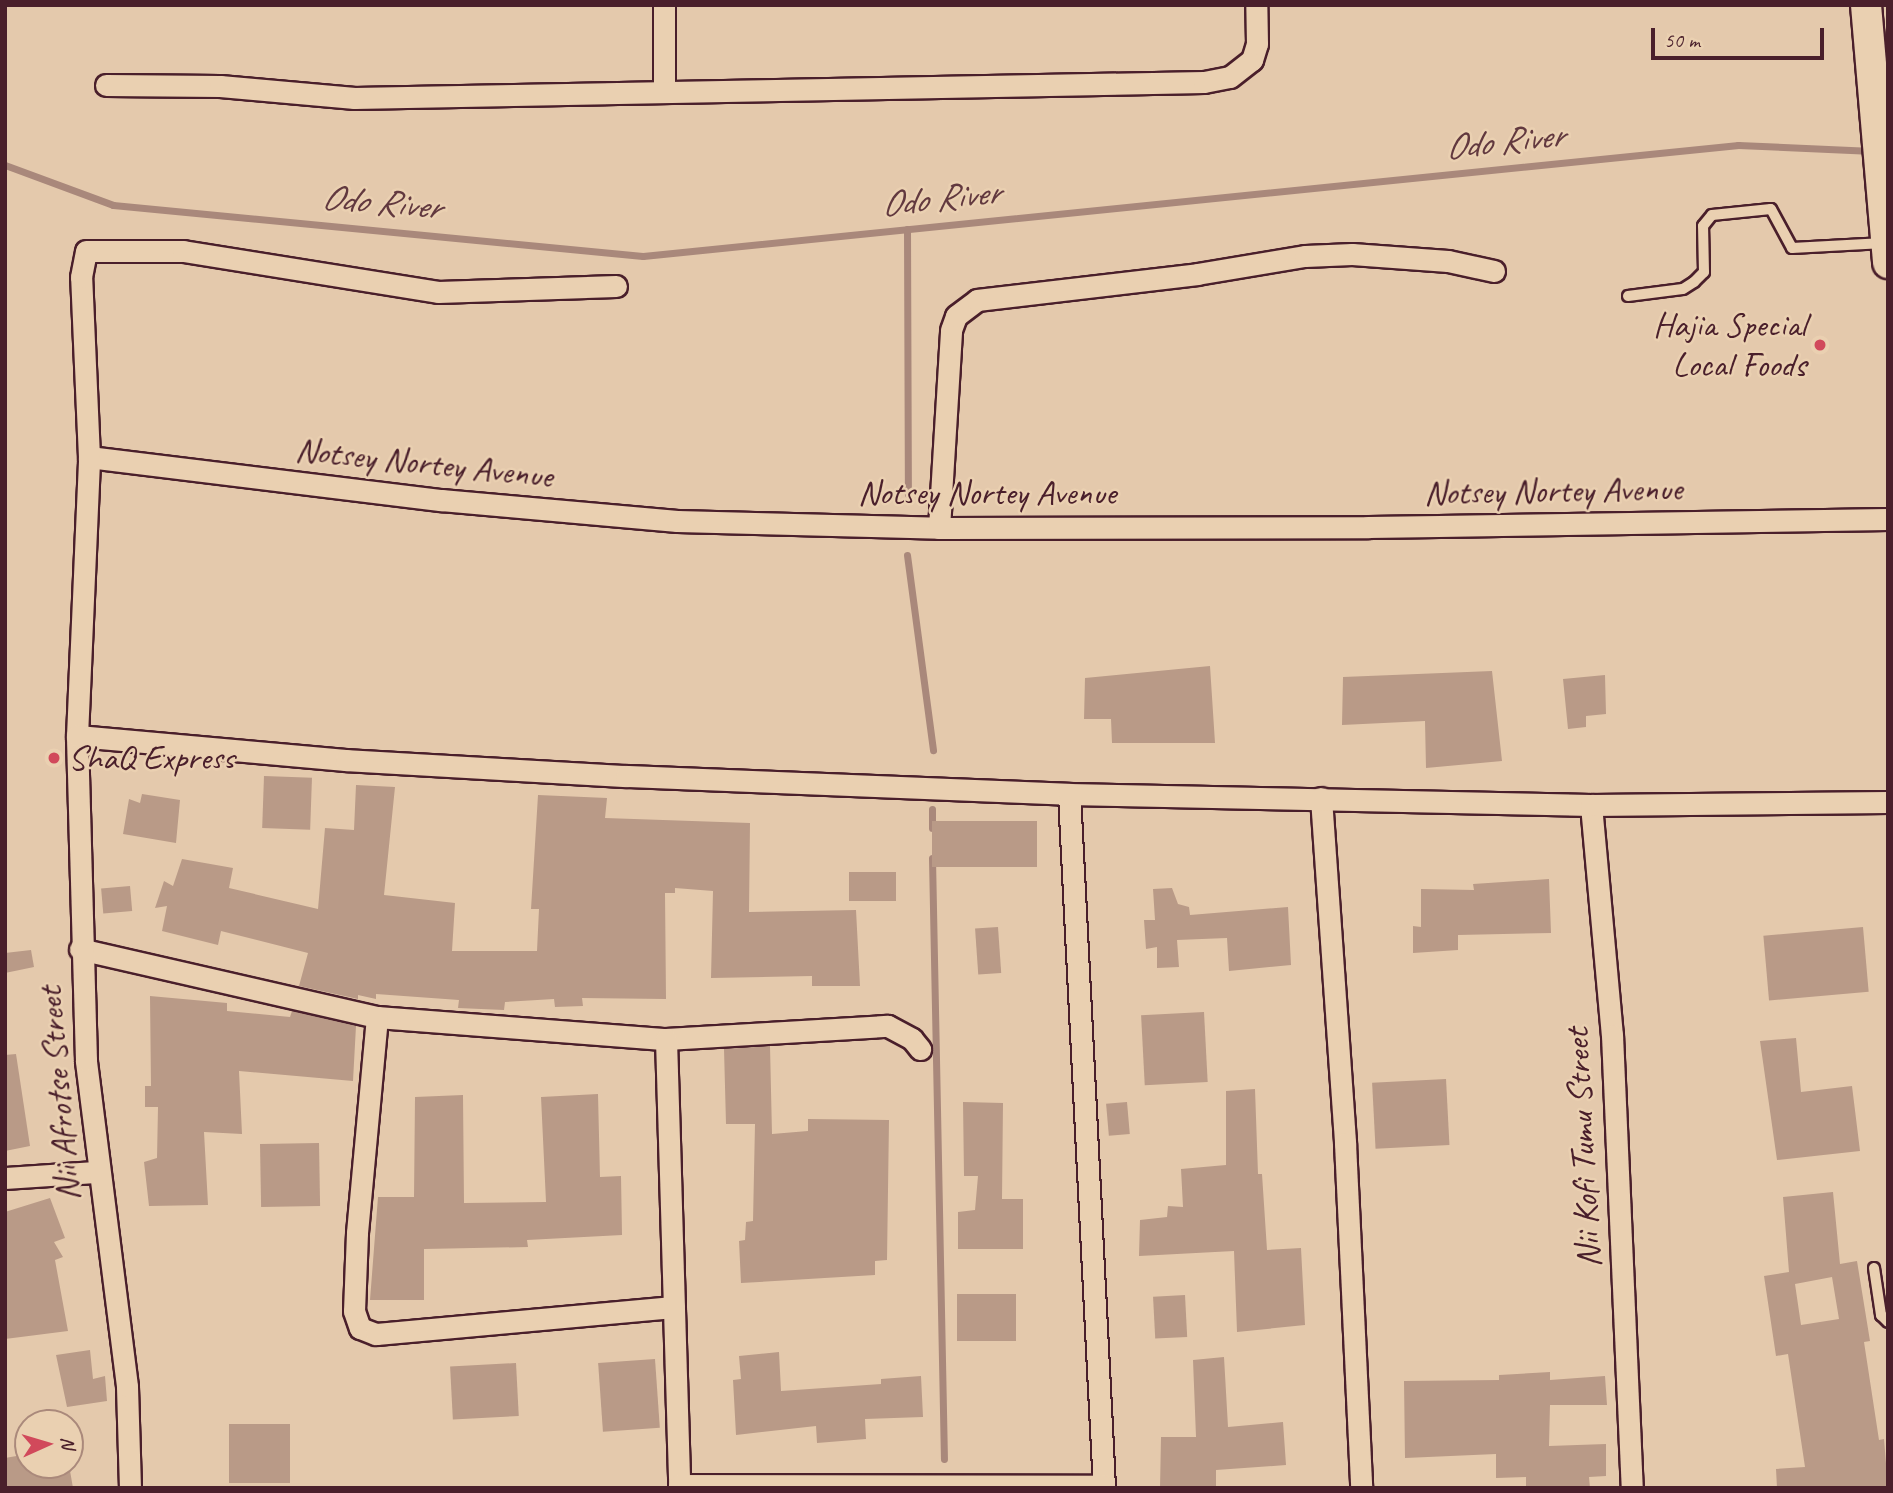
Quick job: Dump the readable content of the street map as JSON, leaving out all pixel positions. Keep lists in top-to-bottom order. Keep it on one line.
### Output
{"streets":{"street":["Notsey Nortey Avenue","Nii Afrotse Street","Nii Kofi Tumu Street"]},"crossings":[["Notsey Nortey Avenue","Nii Afrotse Street"]],"water":["Odo River"],"places":["Hajia Special Local Foods","ShaQ Express"],"scale_bar":"50 m","north":"right"}
